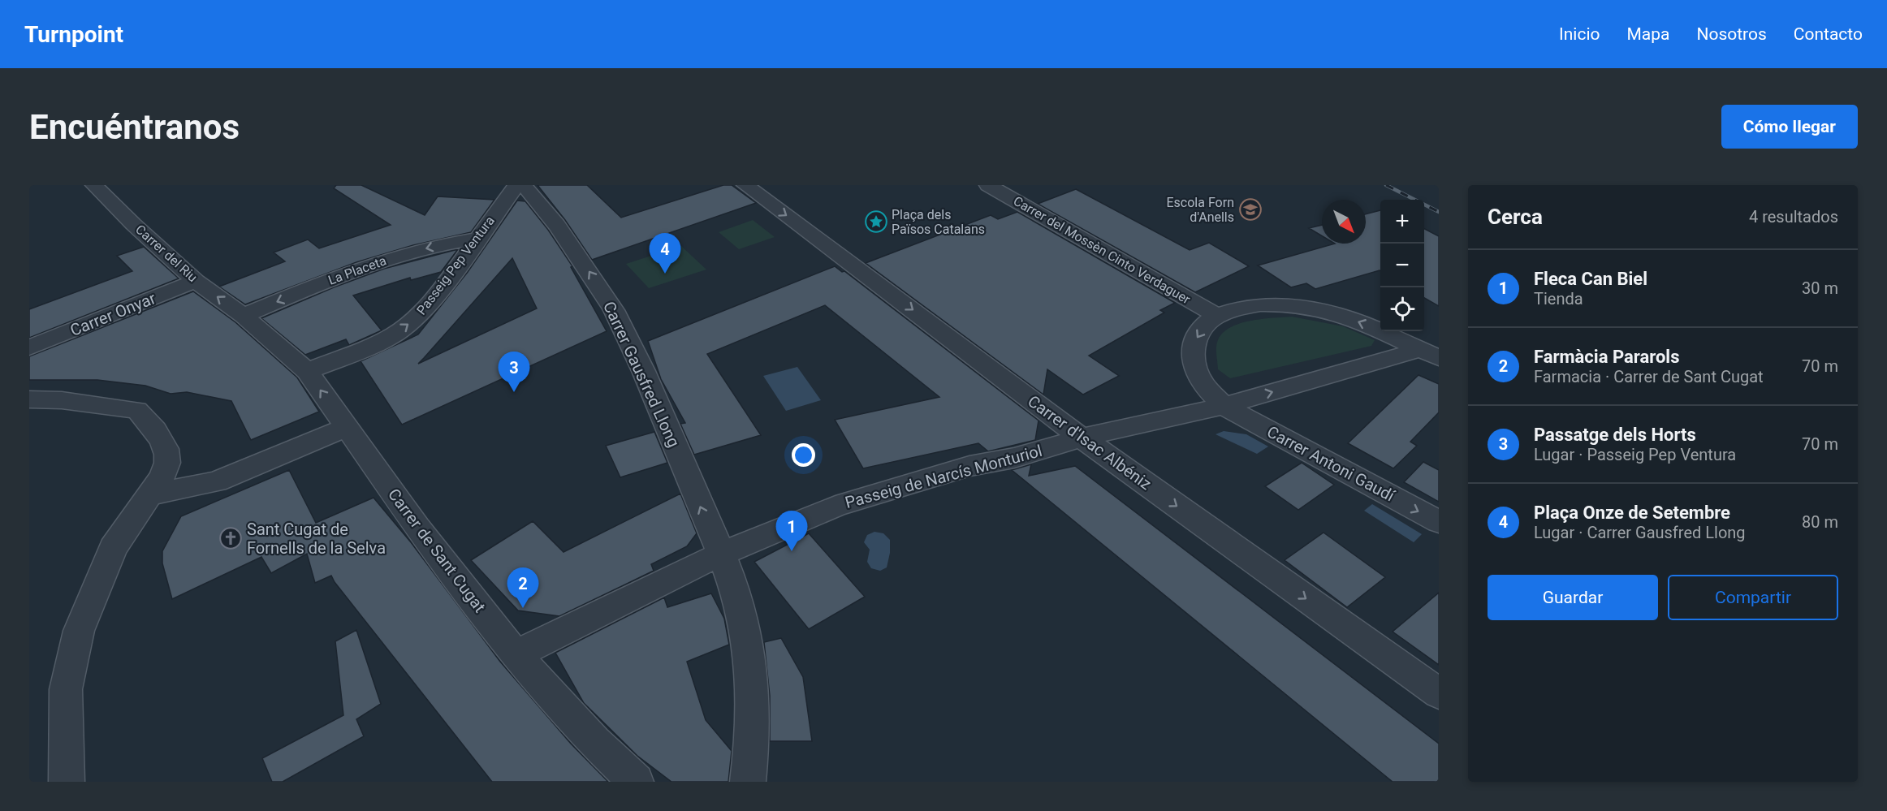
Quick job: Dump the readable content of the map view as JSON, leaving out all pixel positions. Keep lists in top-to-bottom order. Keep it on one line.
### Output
{"streets":{"street":["Carrer del Mossèn Cinto Verdaguer","Carrer del Riu","Passeig Pep Ventura","La Placeta","Carrer Onyar","Carrer Gausfred Llong","Carrer d'Isac Albéniz","Carrer Antoni Gaudí","Passeig de Narcís Monturiol","Carrer de Sant Cugat"]},"crossings":[["Carrer del Mossèn Cinto Verdaguer","Passeig de Narcís Monturiol"],["Carrer del Riu","La Placeta"],["Carrer del Riu","Carrer Onyar"],["Carrer del Riu","Carrer de Sant Cugat"],["Passeig Pep Ventura","La Placeta"],["Passeig Pep Ventura","Carrer de Sant Cugat"],["La Placeta","Carrer de Sant Cugat"],["Carrer Gausfred Llong","Passeig de Narcís Monturiol"],["Carrer d'Isac Albéniz","Passeig de Narcís Monturiol"],["Carrer Antoni Gaudí","Passeig de Narcís Monturiol"],["Passeig de Narcís Monturiol","Carrer de Sant Cugat"]],"one_way":["Passeig Pep Ventura","La Placeta","Carrer Gausfred Llong","Carrer d'Isac Albéniz","Carrer Antoni Gaudí"],"places":{"school or university":["Escola Forn d'Anells"],"place":["Plaça dels Països Catalans"],"church":["Sant Cugat de Fornells de la Selva"]},"north":"bottom right","page":{"header":"Turnpoint","nav":["Inicio","Mapa","Nosotros","Contacto"],"buttons":["Cómo llegar",["Guardar","Compartir"]],"title":"Encuéntranos","heading":["Cerca","4 resultados"],"map_buttons":["+","−"],"pins":["4","3","1","2"],"list":[{"mark":"1","name":"Fleca Can Biel","note":"Tienda","value":"30 m"},{"mark":"2","name":"Farmàcia Pararols","note":"Farmacia · Carrer de Sant Cugat","value":"70 m"},{"mark":"3","name":"Passatge dels Horts","note":"Lugar · Passeig Pep Ventura","value":"70 m"},{"mark":"4","name":"Plaça Onze de Setembre","note":"Lugar · Carrer Gausfred Llong","value":"80 m"}]}}
